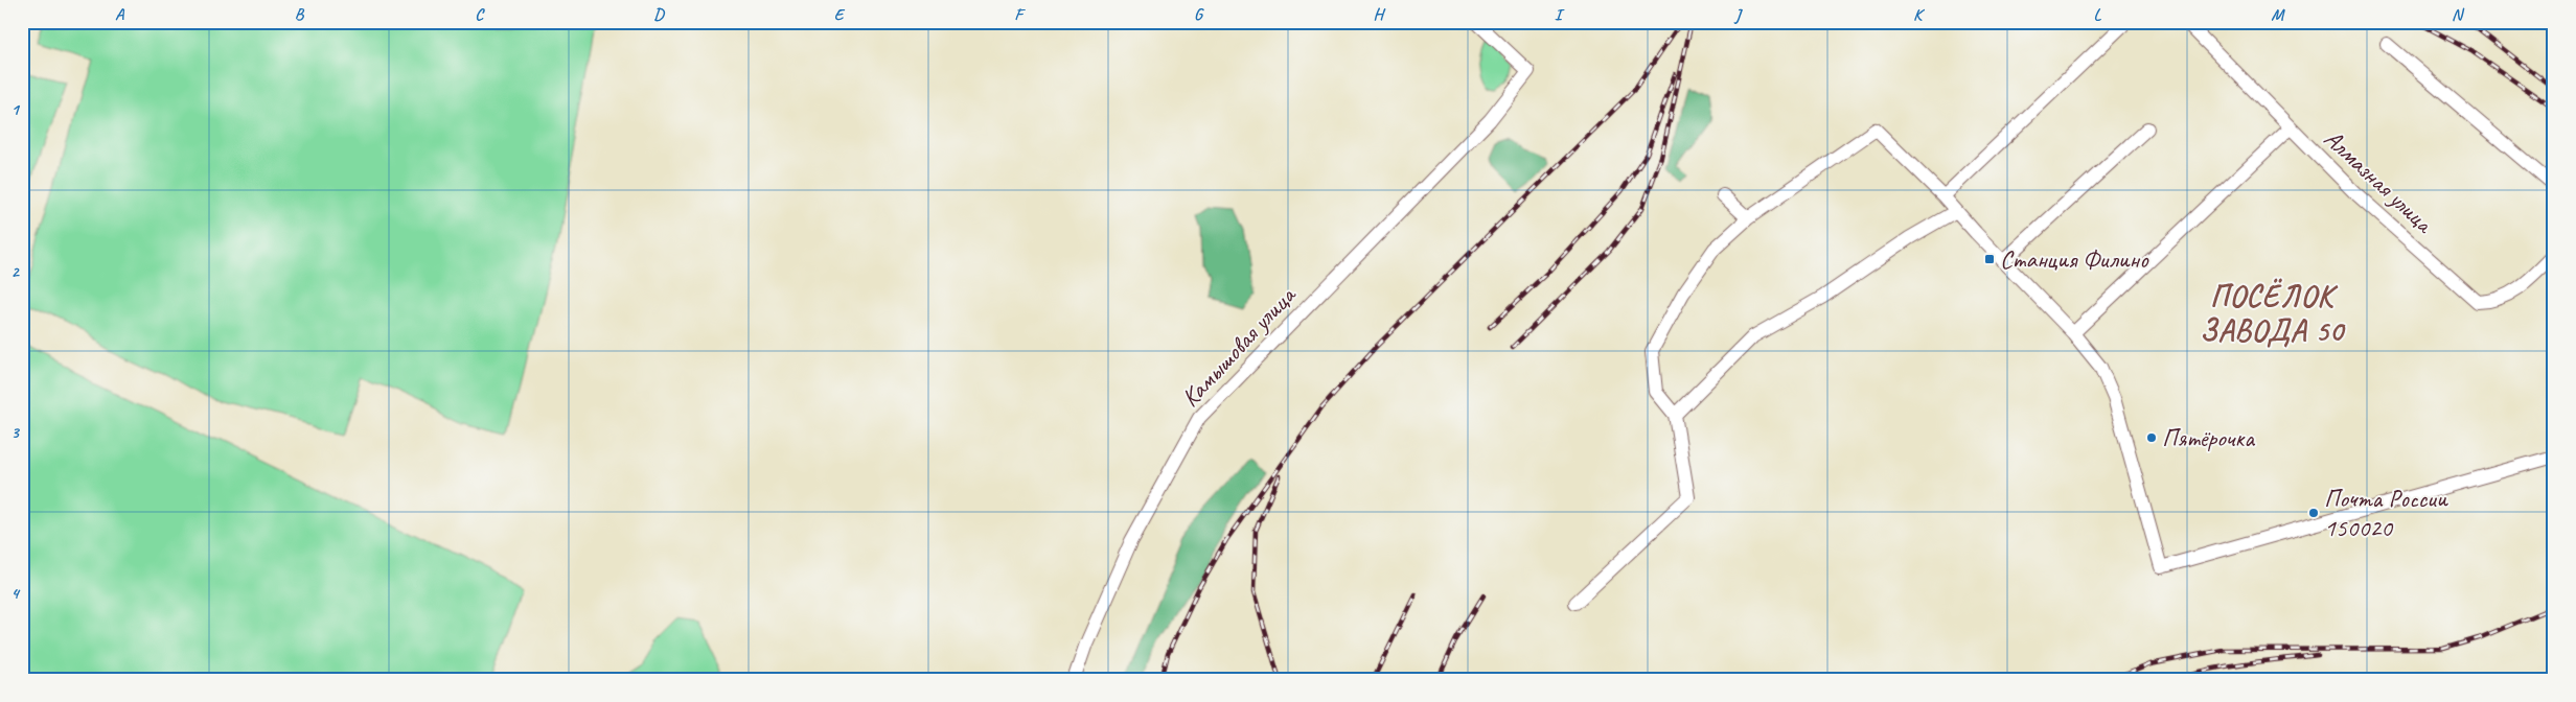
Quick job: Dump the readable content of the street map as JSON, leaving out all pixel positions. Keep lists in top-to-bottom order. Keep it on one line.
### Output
{"streets":{"street":["Алмазная улица","Камышовая улица"]},"districts":["ПОСЁЛОК ЗАВОДА 50"],"places":{"transit":["Станция Филино"],"other":["Пятёрочка","Почта России 150020"]},"grid":{"columns":["A","B","C","D","E","F","G","H","I","J","K","L","M","N"],"rows":["1","2","3","4"]}}
